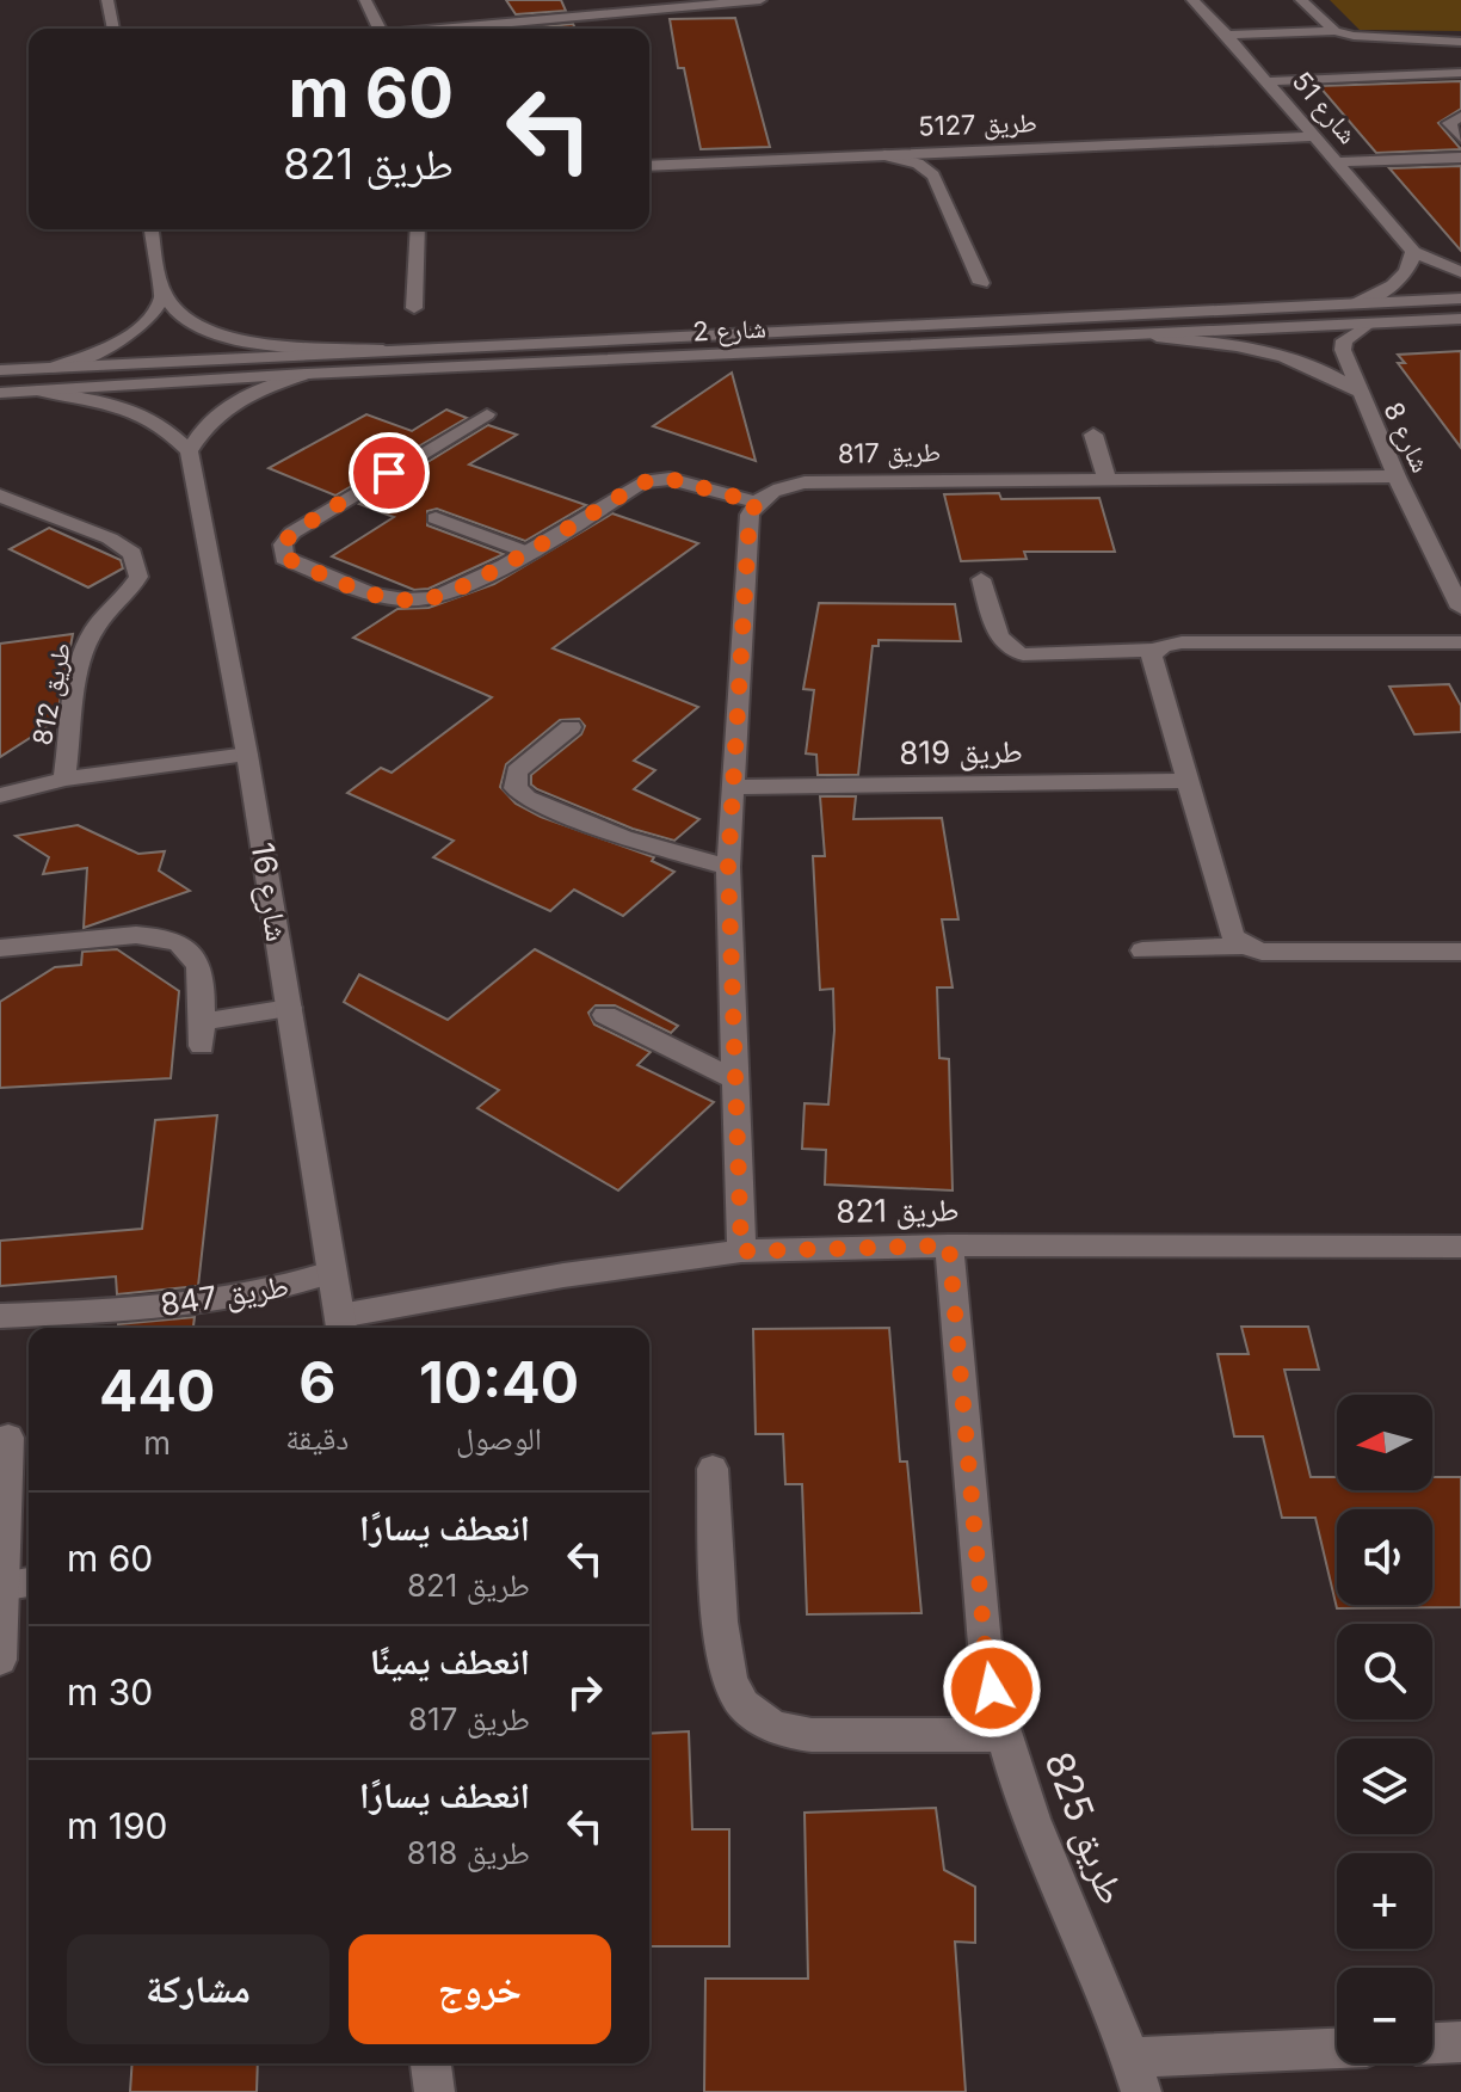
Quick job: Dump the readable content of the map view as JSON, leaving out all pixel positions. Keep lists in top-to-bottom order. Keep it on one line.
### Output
{"streets":{"street":["شارع 51","طريق 5127","شارع 2","شارع 8","طريق 817","طريق 812","طريق 819","شارع 16","طريق 821","طريق 847","طريق 825"]},"crossings":[["شارع 51","طريق 5127"],["شارع 2","شارع 8"],["شارع 8","طريق 817"],["طريق 812","شارع 16"],["شارع 16","طريق 821"],["شارع 16","طريق 847"],["طريق 821","طريق 825"]],"north":"left","page":{"turn":["60 m","طريق 821"],"eta":["10:40","الوصول","6","دقيقة","440","m"],"map_buttons":["+","−"],"list":[{"name":"انعطف يسارًا","note":"طريق 821","value":"60 m"},{"name":"انعطف يمينًا","note":"طريق 817","value":"30 m"},{"name":"انعطف يسارًا","note":"طريق 818","value":"190 m"}],"buttons":["خروج","مشاركة"]}}
